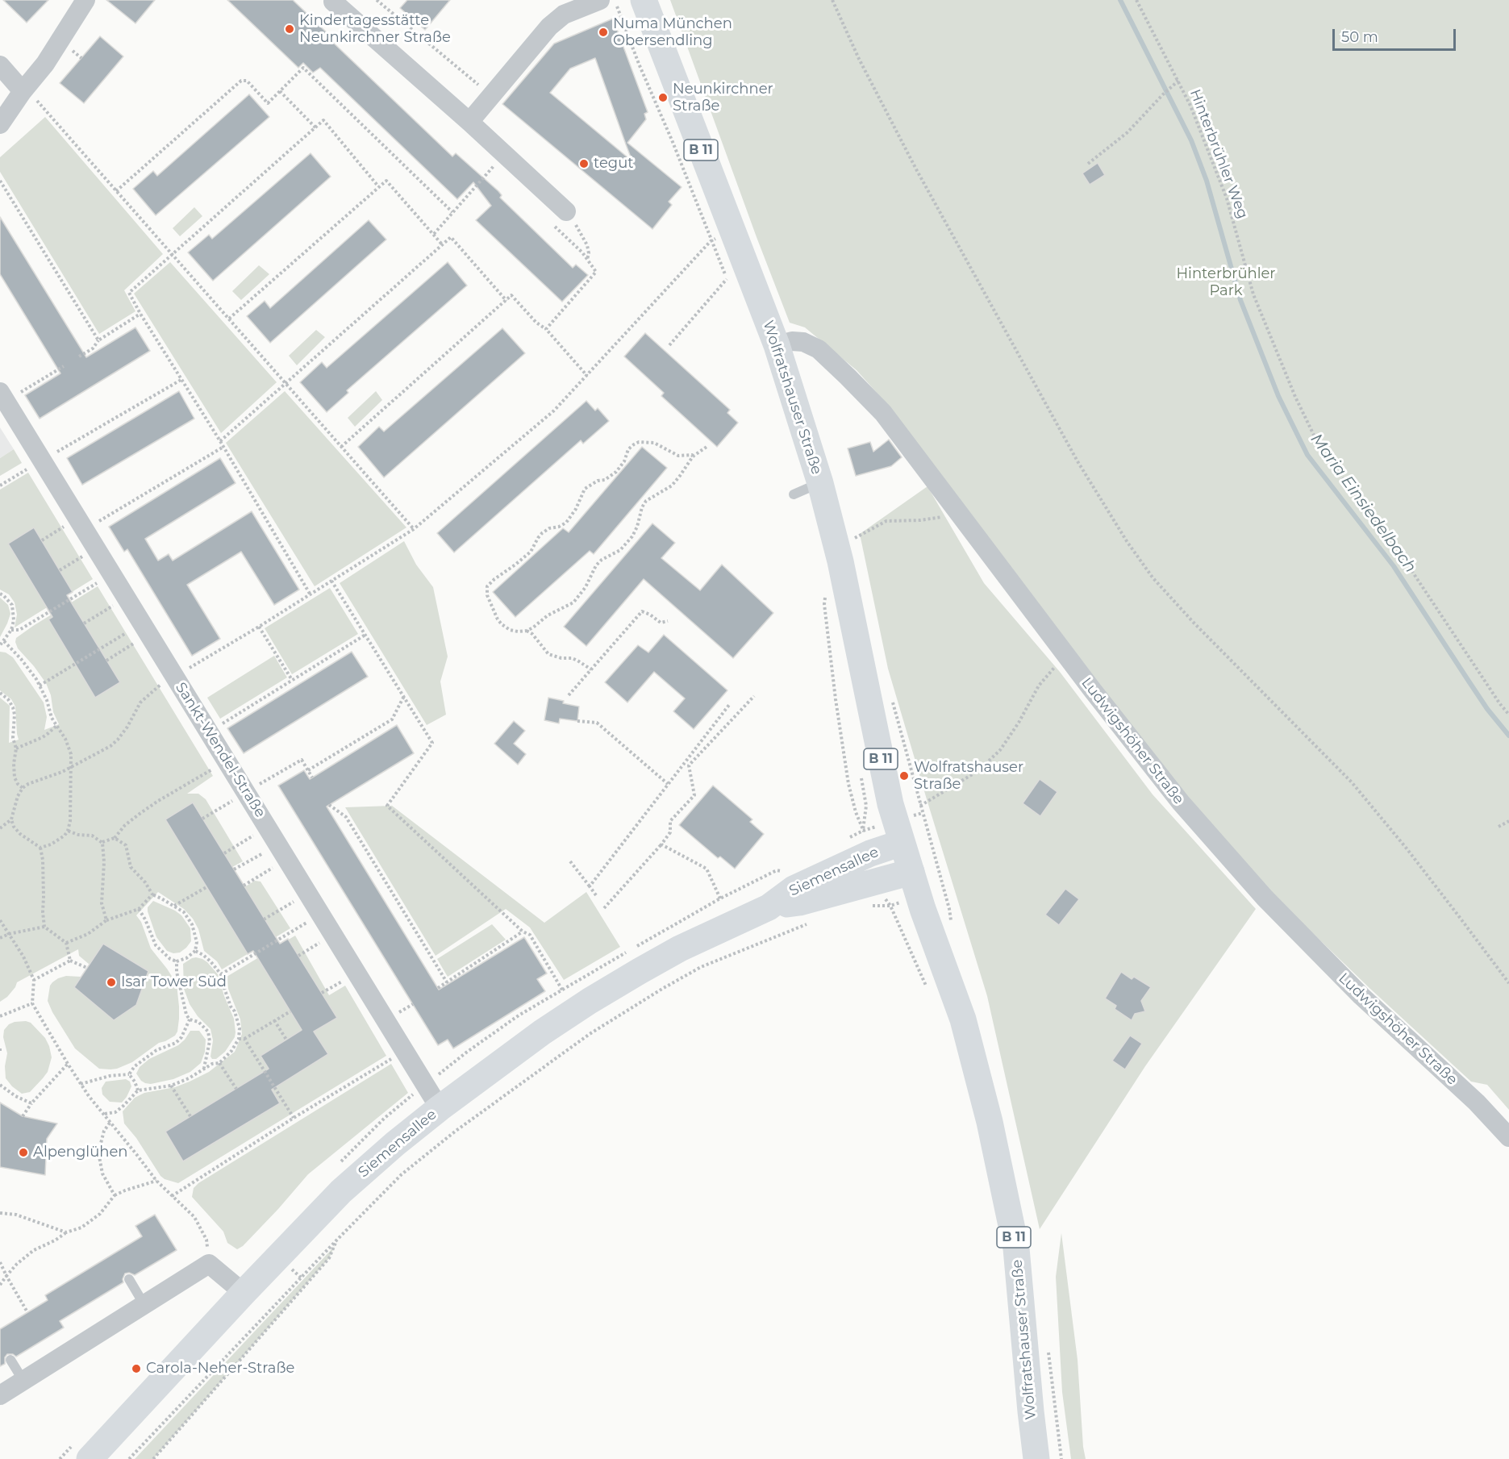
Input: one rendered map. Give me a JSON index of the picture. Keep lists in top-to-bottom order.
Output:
{
  "streets": {
    "main road": ["B 11", "Wolfratshauser Straße", "Siemensallee"],
    "street": ["Ludwigshöher Straße", "Sankt-Wendel-Straße"],
    "path": ["Hinterbrühler Weg"]
  },
  "crossings": [
    ["Wolfratshauser Straße", "Ludwigshöher Straße"],
    ["Wolfratshauser Straße", "Siemensallee"],
    ["Sankt-Wendel-Straße", "Siemensallee"]
  ],
  "water": ["Maria Einsiedelbach"],
  "parks": ["Hinterbrühler Park"],
  "places": [
    "Kindertagesstätte Neunkirchner Straße",
    "Numa München Obersendling",
    "Neunkirchner Straße",
    "tegut",
    "Wolfratshauser Straße",
    "Isar Tower Süd",
    "Alpenglühen",
    "Carola-Neher-Straße"
  ],
  "scale_bar": "50 m"
}
